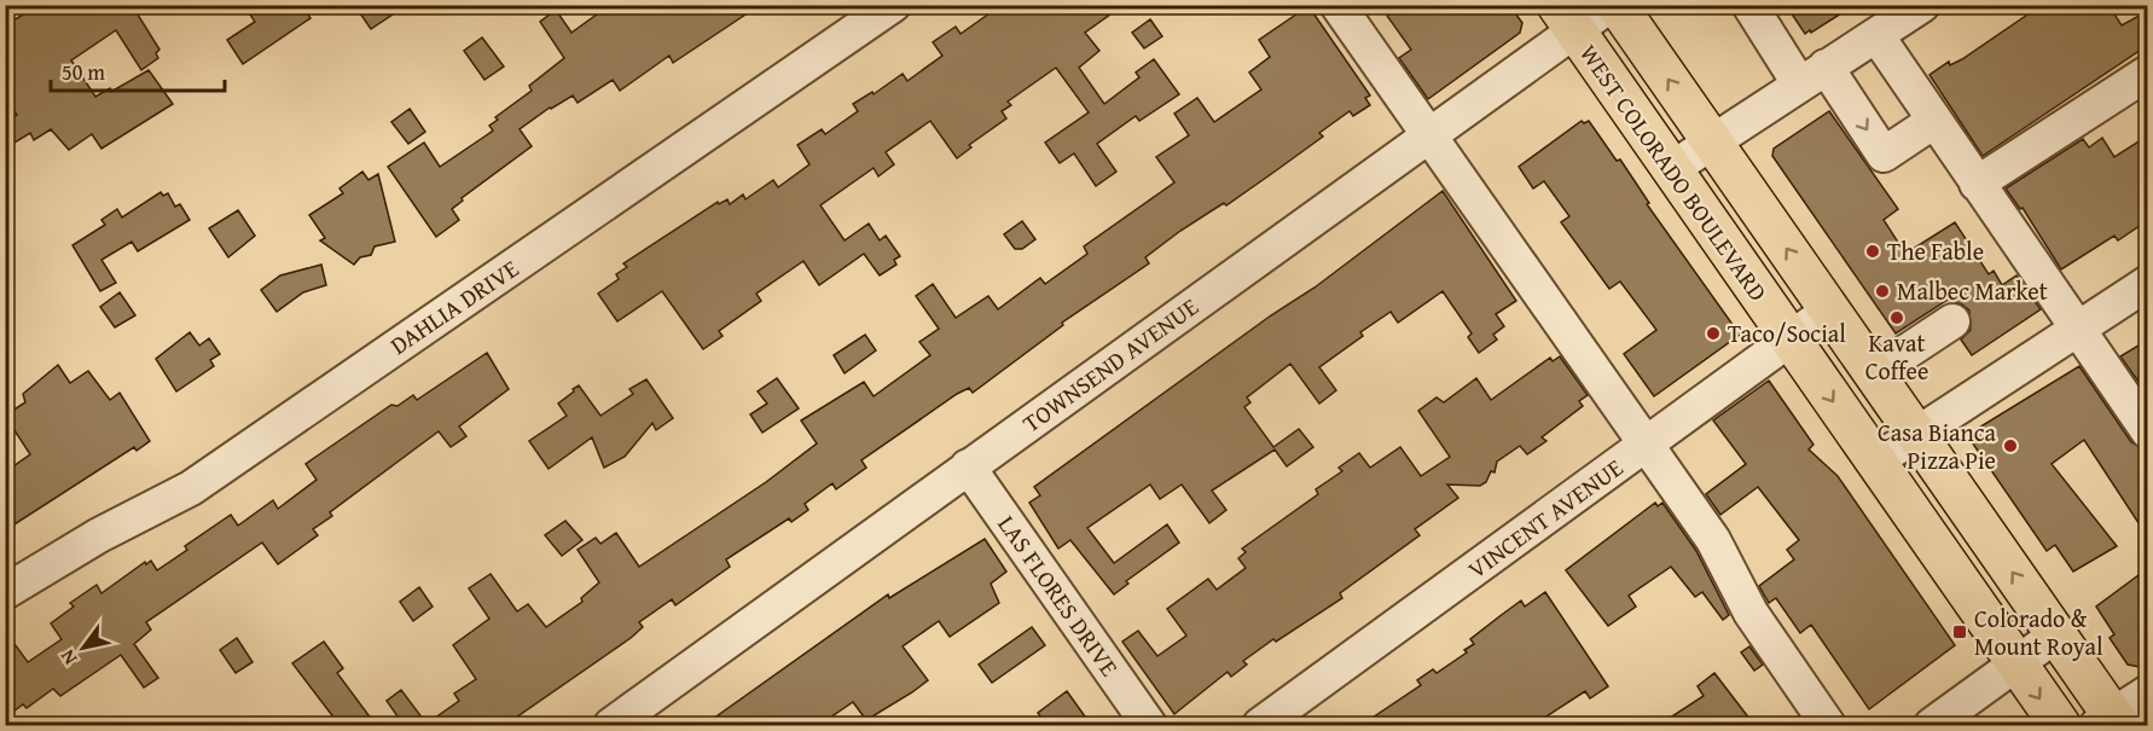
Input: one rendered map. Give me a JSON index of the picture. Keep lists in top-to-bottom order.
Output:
{
  "streets": {
    "main road": ["WEST COLORADO BOULEVARD"],
    "street": [
      "DAHLIA DRIVE",
      "TOWNSEND AVENUE",
      "VINCENT AVENUE",
      "LAS FLORES DRIVE"
    ]
  },
  "crossings": [
    ["WEST COLORADO BOULEVARD", "TOWNSEND AVENUE"],
    ["WEST COLORADO BOULEVARD", "VINCENT AVENUE"],
    ["TOWNSEND AVENUE", "LAS FLORES DRIVE"]
  ],
  "places": {
    "other": [
      "The Fable",
      "Malbec Market",
      "Kavat Coffee",
      "Taco/Social",
      "Casa Bianca Pizza Pie"
    ],
    "transit": ["Colorado & Mount Royal"]
  },
  "scale_bar": "50 m",
  "north": "bottom left"
}
